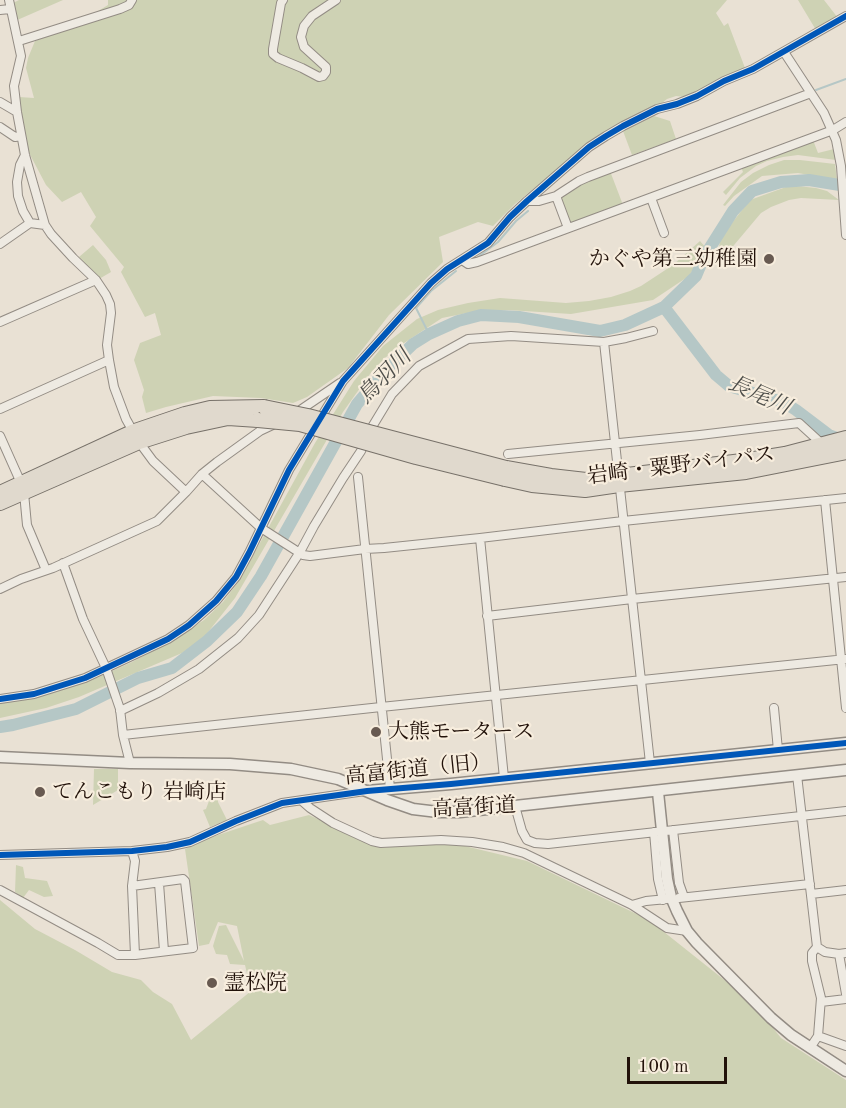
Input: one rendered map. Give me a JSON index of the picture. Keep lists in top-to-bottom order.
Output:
{
  "streets": {
    "highway": ["岩崎・粟野バイパス"],
    "street": ["高富街道（旧）", "高富街道"]
  },
  "crossings": [
    ["高富街道（旧）", "高富街道"]
  ],
  "water": ["鳥羽川", "長尾川"],
  "places": [
    "かぐや第三幼稚園",
    "大熊モータース",
    "てんこもり 岩崎店",
    "霊松院"
  ],
  "scale_bar": "100 m"
}
